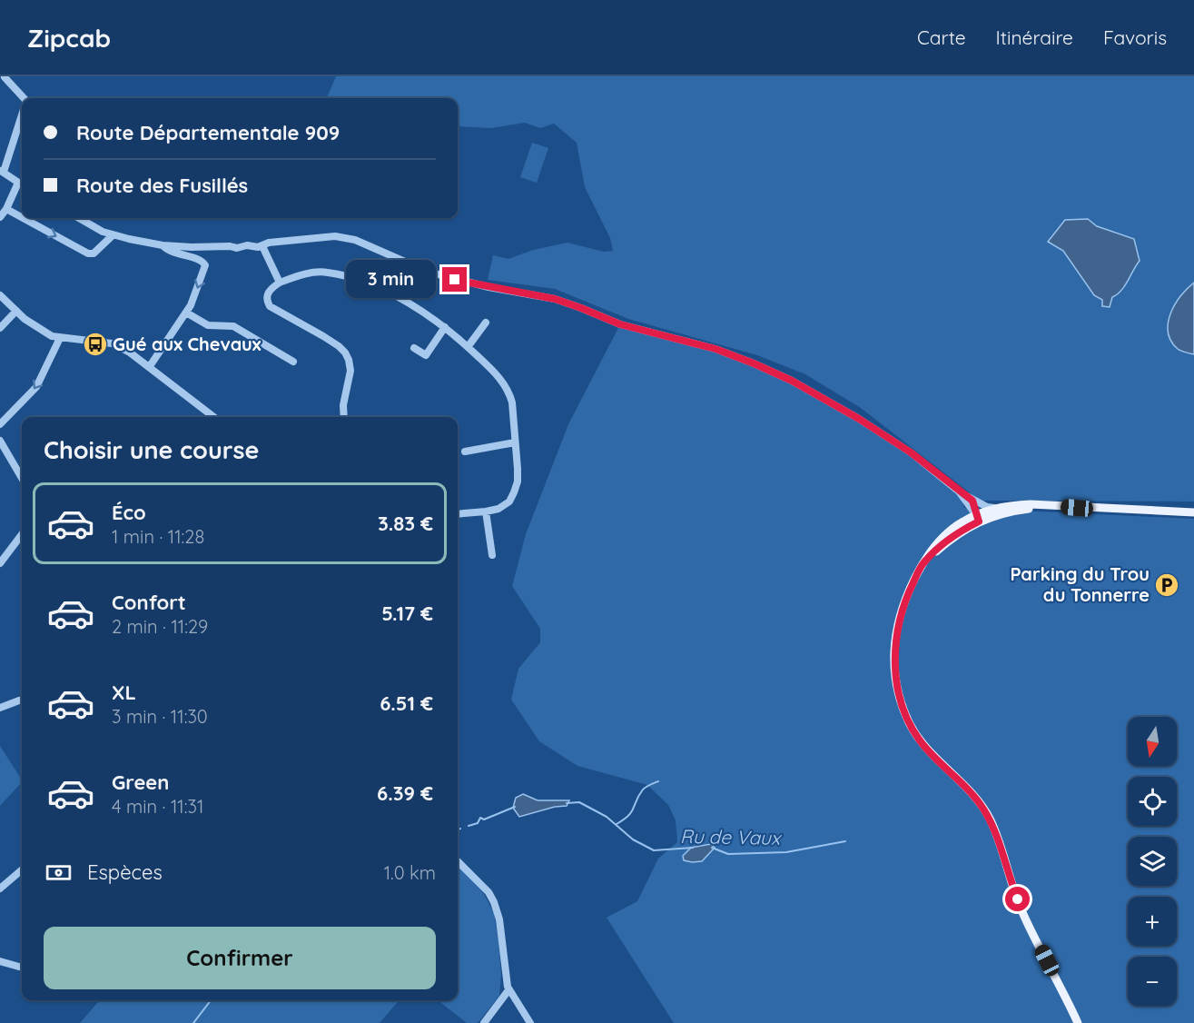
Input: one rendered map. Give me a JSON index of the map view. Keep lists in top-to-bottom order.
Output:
{
  "water": ["Ru de Vaux"],
  "places": {
    "bus stop": ["Gué aux Chevaux"],
    "parking": ["Parking du Trou du Tonnerre"]
  },
  "north": "bottom",
  "page": {
    "header": "Zipcab",
    "nav": ["Carte", "Itinéraire", "Favoris"],
    "banner": ["Route Départementale 909", "Route des Fusillés"],
    "bubble": "3 min",
    "heading": "Choisir une course",
    "list": [
      {
        "name": "Éco",
        "note": "1 min · 11:28",
        "value": "3.83 €"
      },
      {
        "name": "Confort",
        "note": "2 min · 11:29",
        "value": "5.17 €"
      },
      {
        "name": "XL",
        "note": "3 min · 11:30",
        "value": "6.51 €"
      },
      {
        "name": "Green",
        "note": "4 min · 11:31",
        "value": "6.39 €"
      }
    ],
    "map_buttons": ["+", "−"],
    "pay": ["Espèces", "1.0 km"],
    "buttons": "Confirmer"
  }
}
